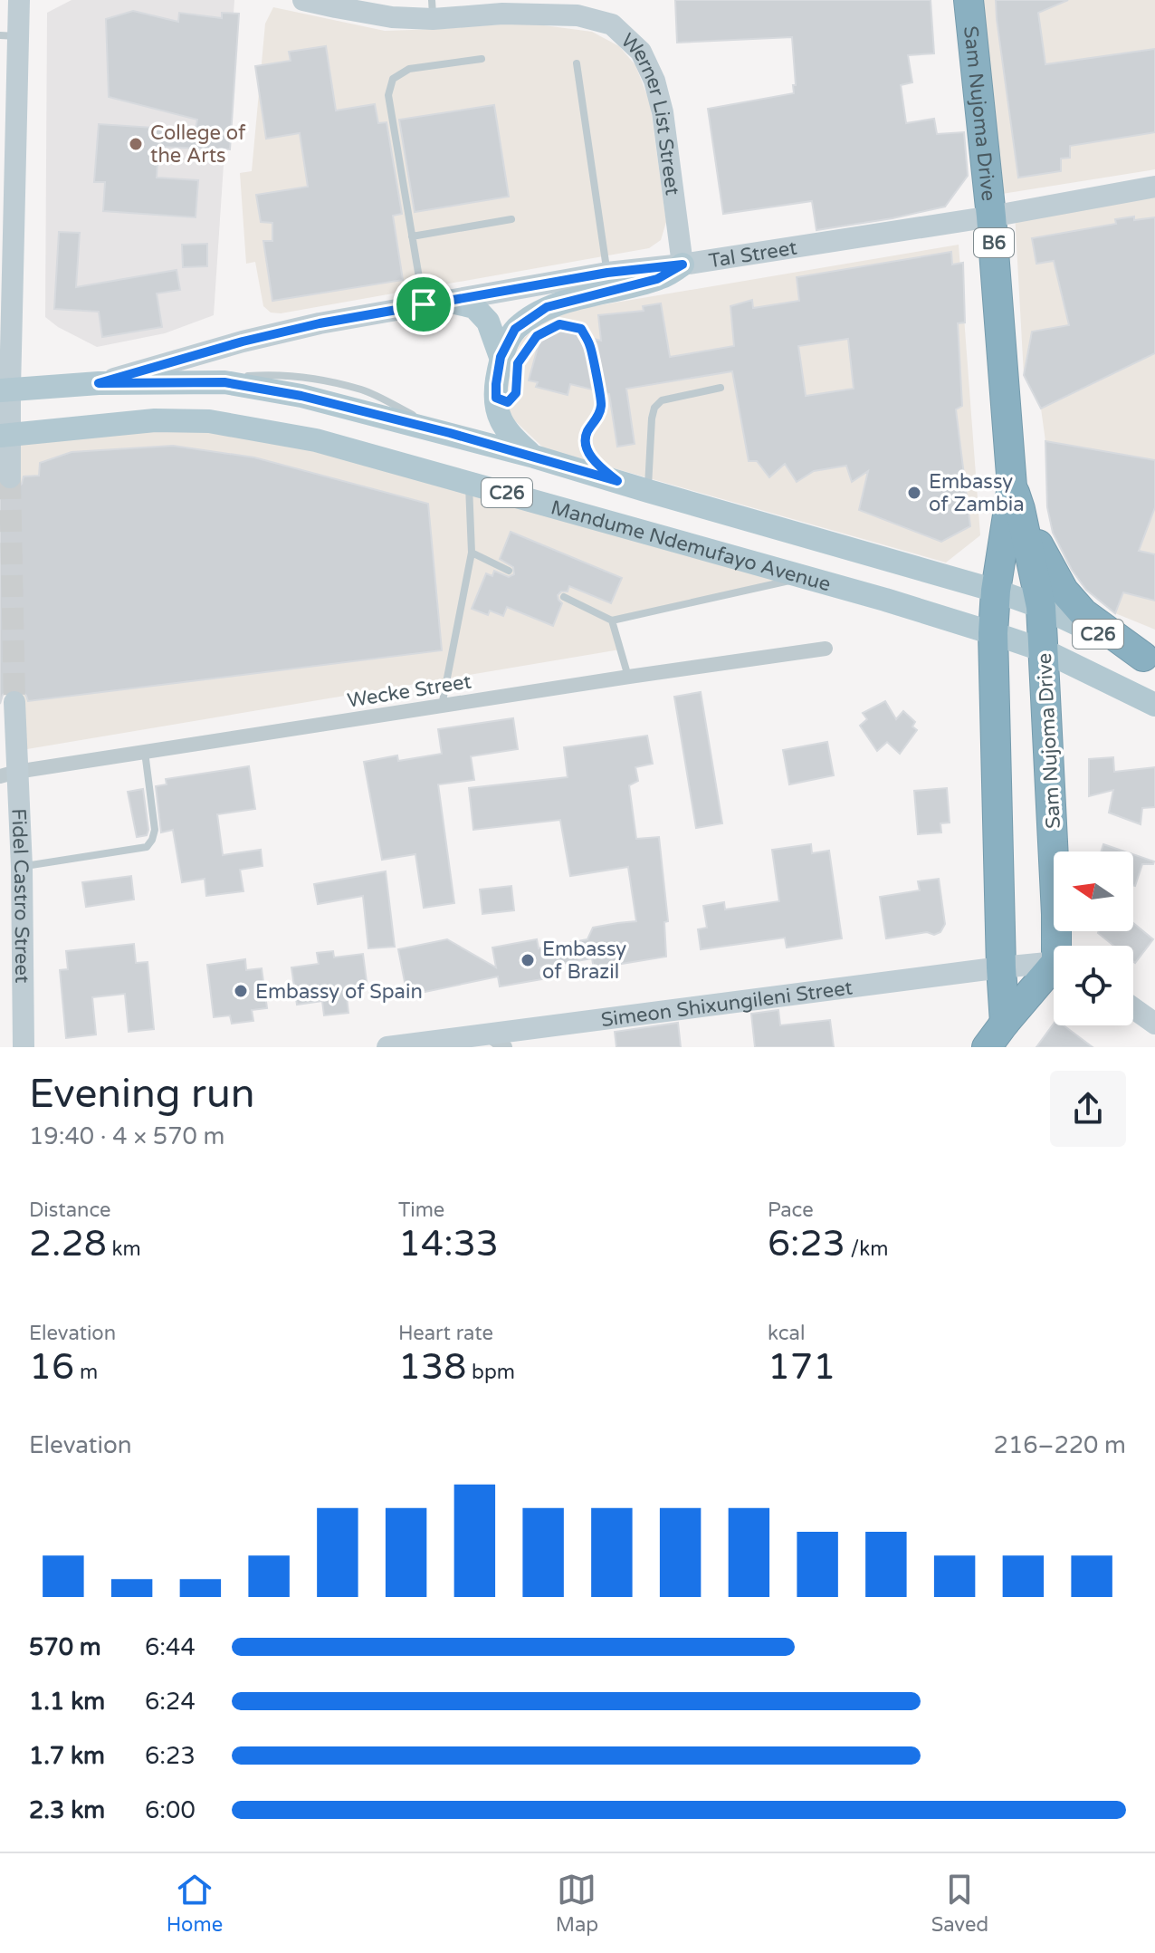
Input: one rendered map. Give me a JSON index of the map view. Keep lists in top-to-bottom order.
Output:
{
  "streets": {
    "highway": ["Sam Nujoma Drive", "B6"],
    "main road": ["C26", "Mandume Ndemufayo Avenue"],
    "street": [
      "Werner List Street",
      "Tal Street",
      "Wecke Street",
      "Fidel Castro Street",
      "Simeon Shixungileni Street"
    ]
  },
  "crossings": [
    ["Sam Nujoma Drive", "Tal Street"],
    ["Sam Nujoma Drive", "Mandume Ndemufayo Avenue"],
    ["Sam Nujoma Drive", "Simeon Shixungileni Street"],
    ["Werner List Street", "Tal Street"],
    ["Tal Street", "Mandume Ndemufayo Avenue"],
    ["Wecke Street", "Fidel Castro Street"]
  ],
  "places": [
    "College of the Arts",
    "Embassy of Zambia",
    "Embassy of Brazil",
    "Embassy of Spain"
  ],
  "north": "left",
  "page": {
    "heading": ["Evening run", "19:40 · 4 × 570 m"],
    "stats": [
      ["Distance", "2.28 km"],
      ["Time", "14:33"],
      ["Pace", "6:23 /km"],
      ["Elevation", "16 m"],
      ["Heart rate", "138 bpm"],
      ["kcal", "171"]
    ],
    "chart": ["Elevation", "216–220 m"],
    "list": [
      {
        "name": "570 m",
        "note": "6:44"
      },
      {
        "name": "1.1 km",
        "note": "6:24"
      },
      {
        "name": "1.7 km",
        "note": "6:23"
      },
      {
        "name": "2.3 km",
        "note": "6:00"
      }
    ],
    "tabs": ["Home", "Map", "Saved"]
  }
}
